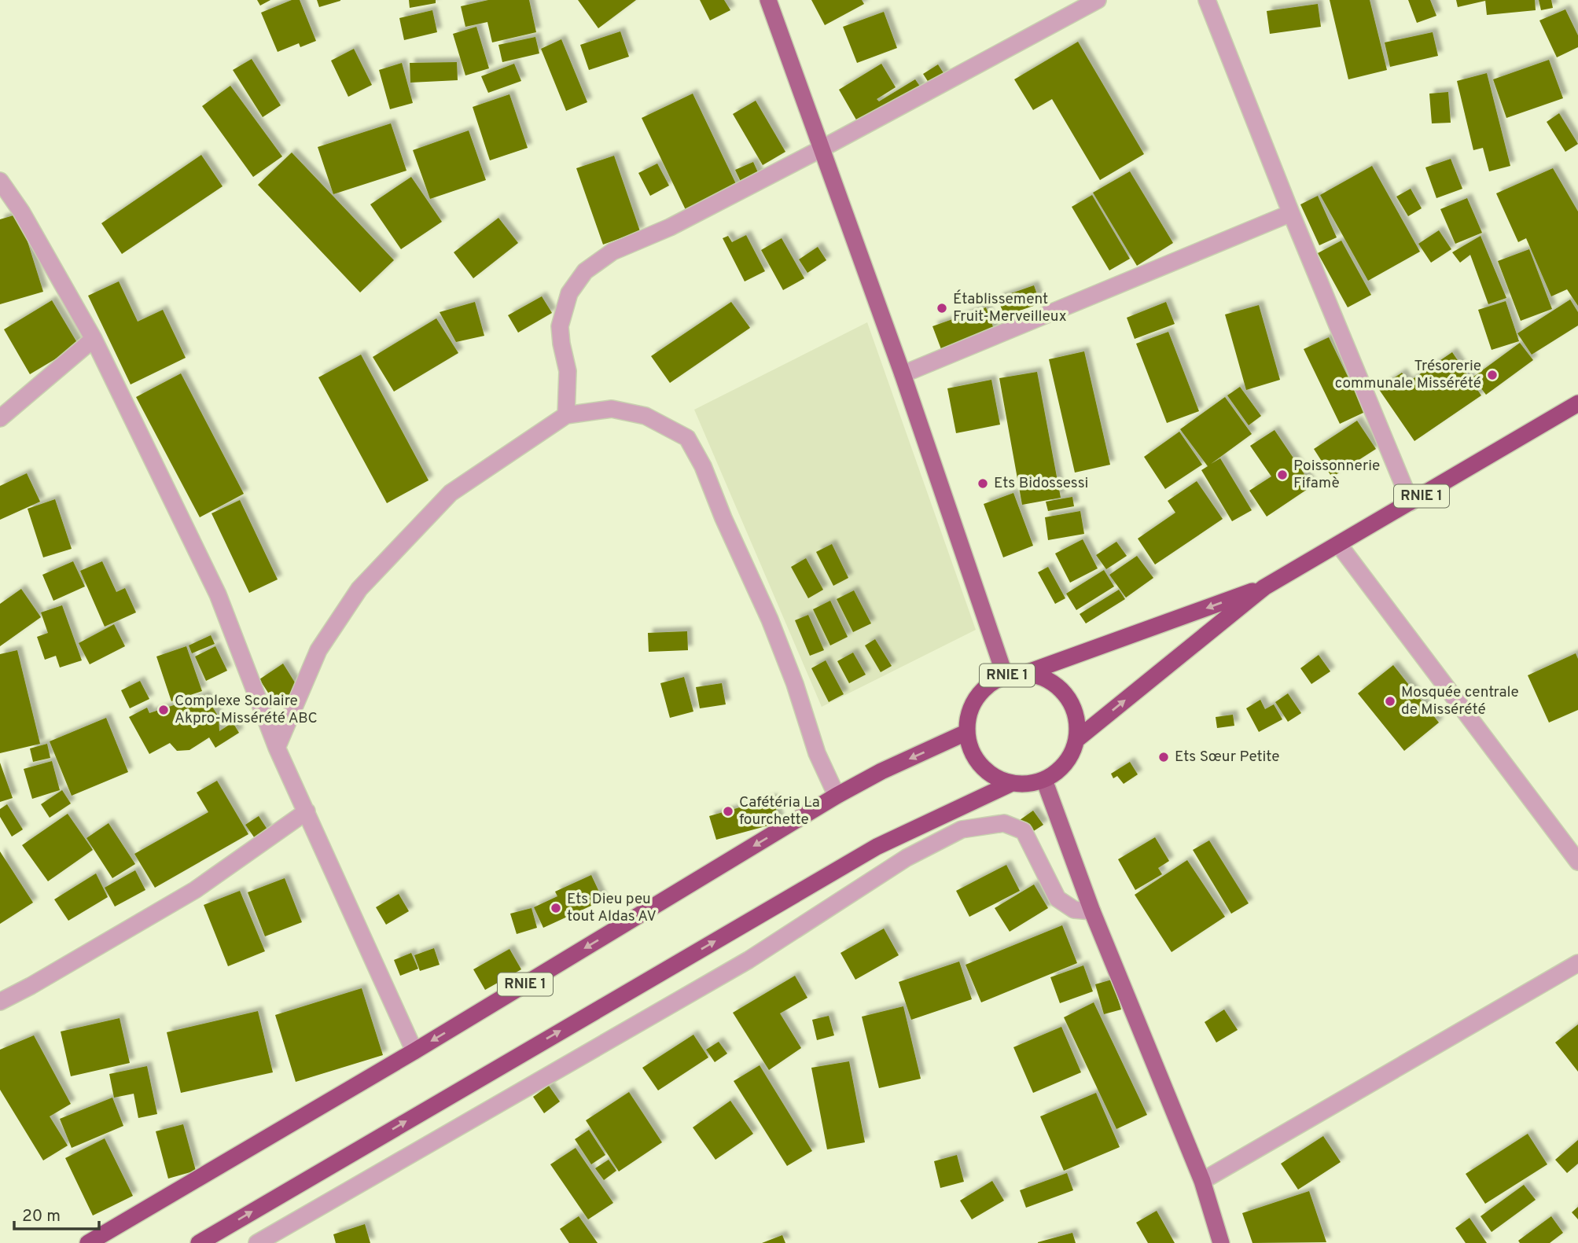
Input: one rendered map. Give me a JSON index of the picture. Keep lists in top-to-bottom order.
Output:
{
  "streets": {
    "highway": ["RNIE 1"]
  },
  "places": [
    "Établissement Fruit-Merveilleux",
    "Trésorerie communale Missérété",
    "Poissonnerie Fifamè",
    "Ets Bidossessi",
    "Mosquée centrale de Missérété",
    "Complexe Scolaire Akpro-Missérété ABC",
    "Ets Sœur Petite",
    "Cafétéria La fourchette",
    "Ets Dieu peu tout Aldas AV"
  ],
  "scale_bar": "20 m"
}
